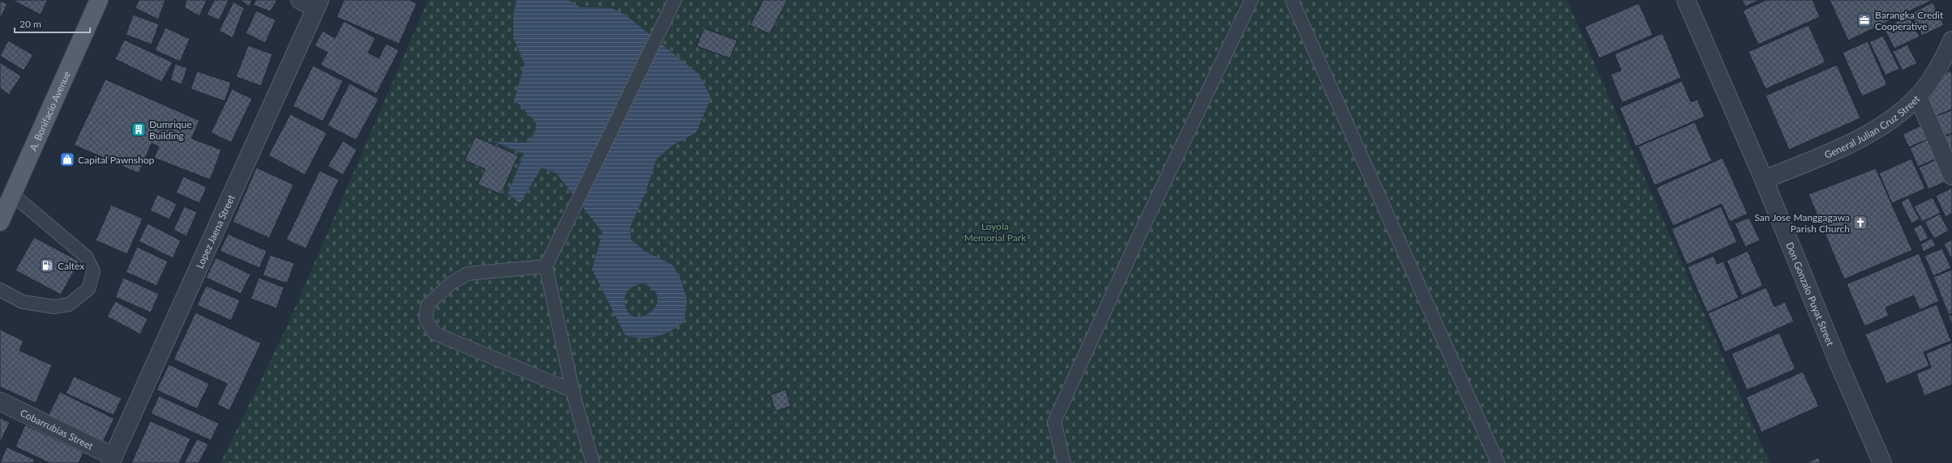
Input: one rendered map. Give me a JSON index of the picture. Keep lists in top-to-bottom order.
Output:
{
  "streets": {
    "main road": ["A. Bonifacio Avenue"],
    "street": [
      "General Julian Cruz Street",
      "Lopez Jaena Street",
      "Don Gonzalo Puyat Street",
      "Cobarrubias Street"
    ]
  },
  "crossings": [
    ["General Julian Cruz Street", "Don Gonzalo Puyat Street"],
    ["Lopez Jaena Street", "Cobarrubias Street"]
  ],
  "parks": ["Loyola Memorial Park"],
  "places": {
    "office": ["Barangka Credit Cooperative"],
    "building": ["Dumrique Building"],
    "shop": ["Capital Pawnshop"],
    "church": ["San Jose Manggagawa Parish Church"],
    "fuel station": ["Caltex"]
  },
  "scale_bar": "20 m"
}
